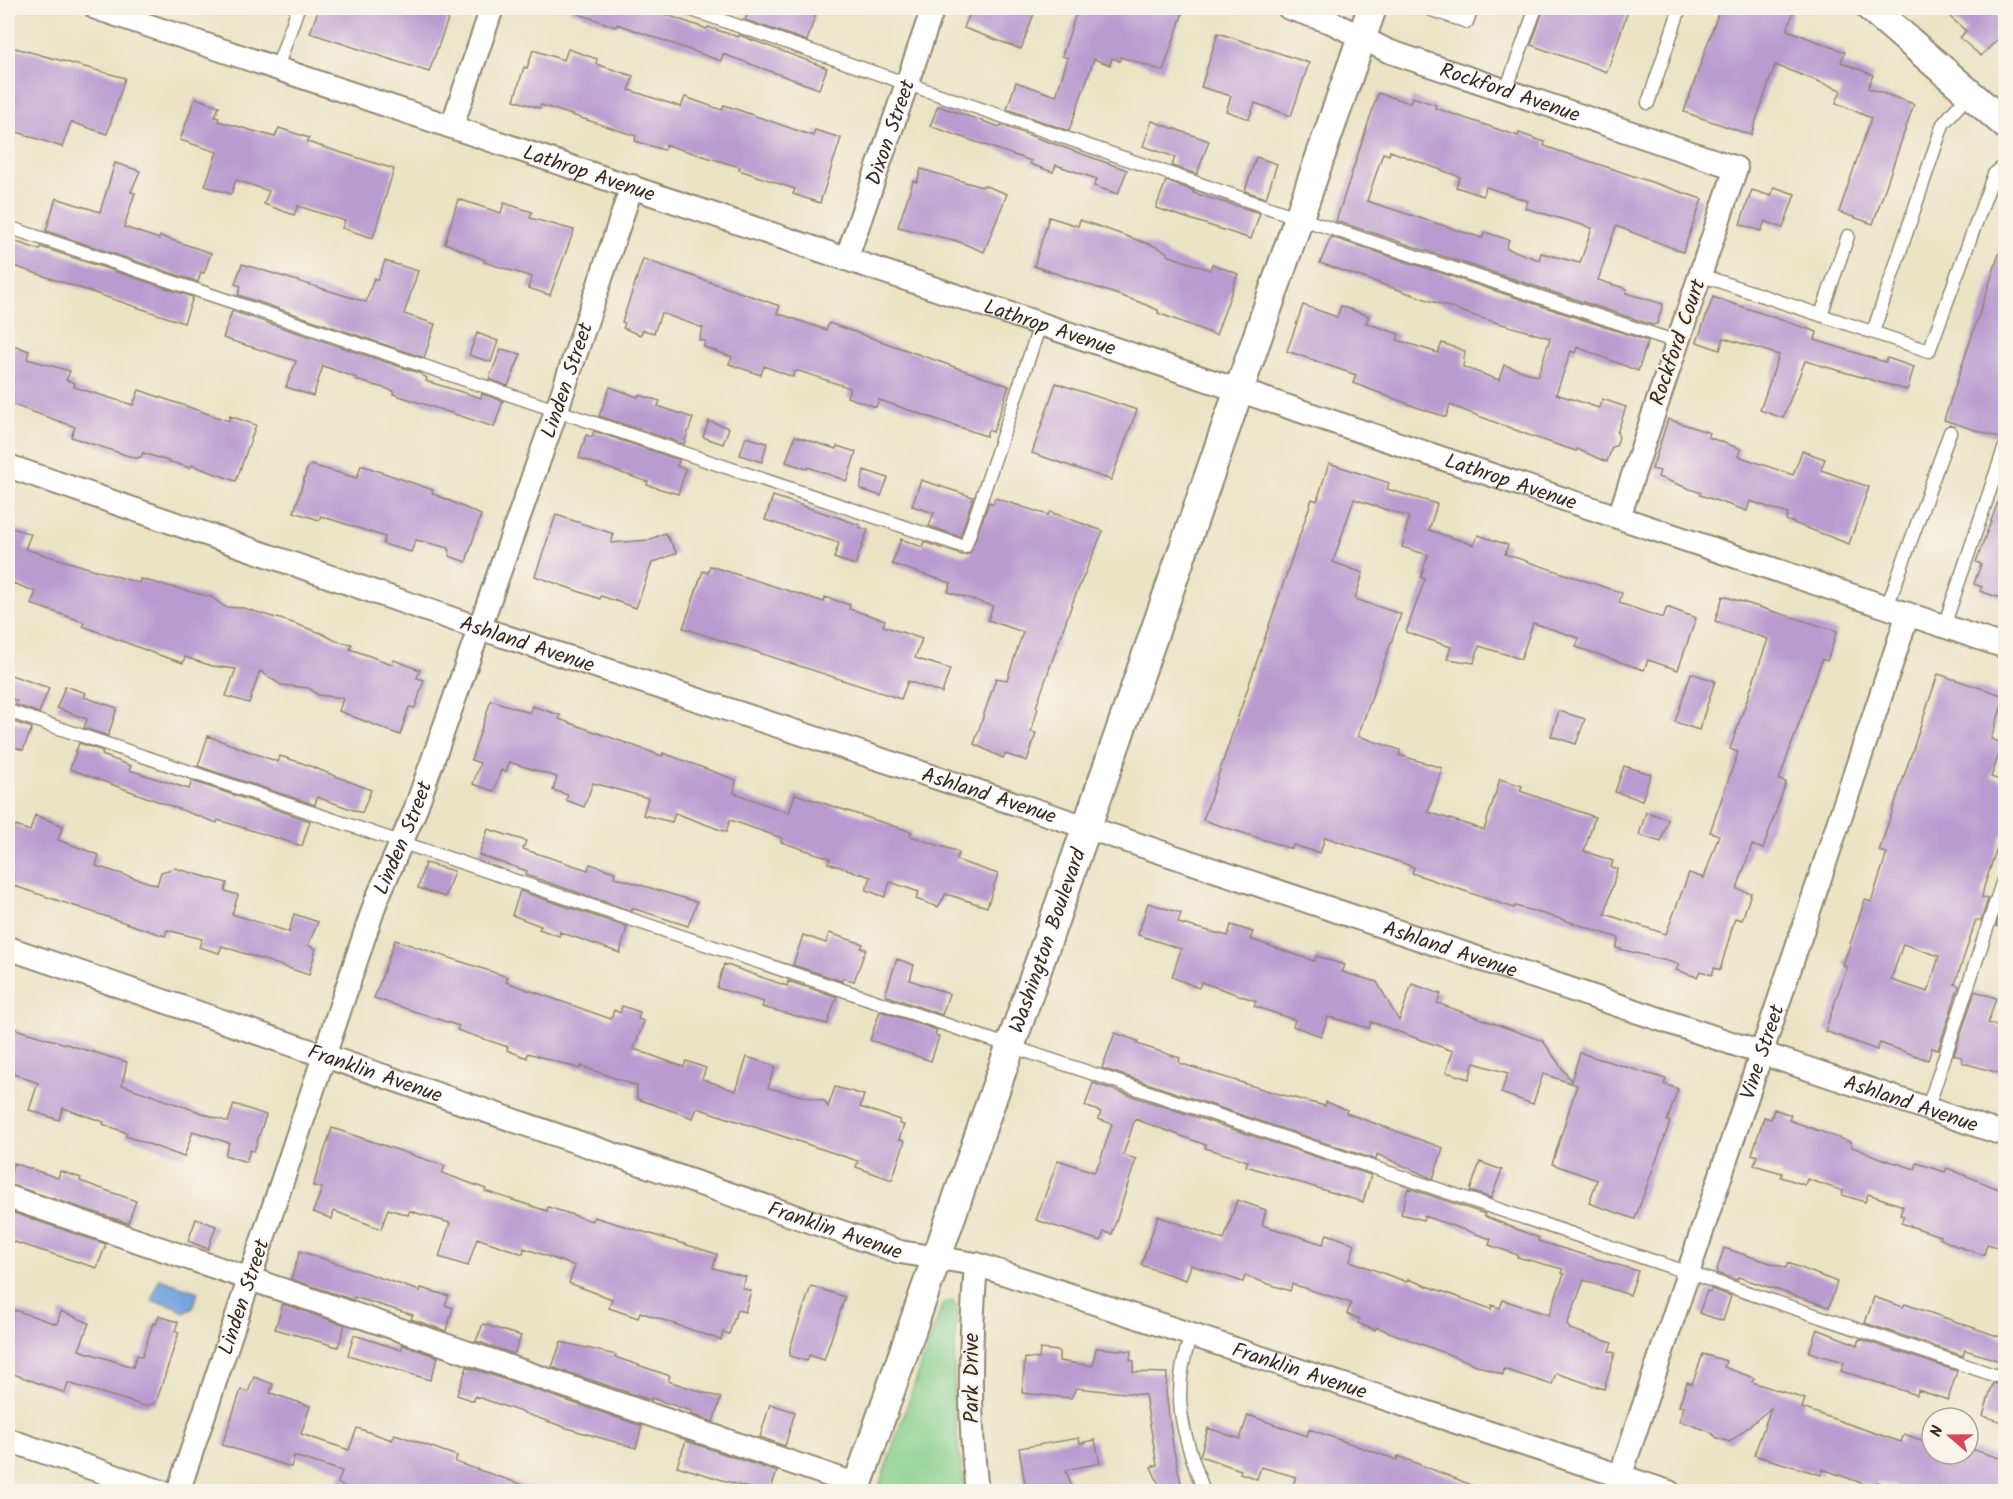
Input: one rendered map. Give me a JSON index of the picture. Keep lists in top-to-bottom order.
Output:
{
  "streets": {
    "street": [
      "Rockford Avenue",
      "Dixon Street",
      "Lathrop Avenue",
      "Rockford Court",
      "Linden Street",
      "Ashland Avenue",
      "Washington Boulevard",
      "Vine Street",
      "Franklin Avenue",
      "Park Drive"
    ]
  },
  "crossings": [
    ["Rockford Avenue", "Rockford Court"],
    ["Rockford Avenue", "Washington Boulevard"],
    ["Dixon Street", "Lathrop Avenue"],
    ["Lathrop Avenue", "Rockford Court"],
    ["Lathrop Avenue", "Linden Street"],
    ["Lathrop Avenue", "Washington Boulevard"],
    ["Lathrop Avenue", "Vine Street"],
    ["Linden Street", "Ashland Avenue"],
    ["Linden Street", "Franklin Avenue"],
    ["Ashland Avenue", "Washington Boulevard"],
    ["Ashland Avenue", "Vine Street"],
    ["Washington Boulevard", "Franklin Avenue"],
    ["Vine Street", "Franklin Avenue"],
    ["Franklin Avenue", "Park Drive"]
  ],
  "north": "left"
}
